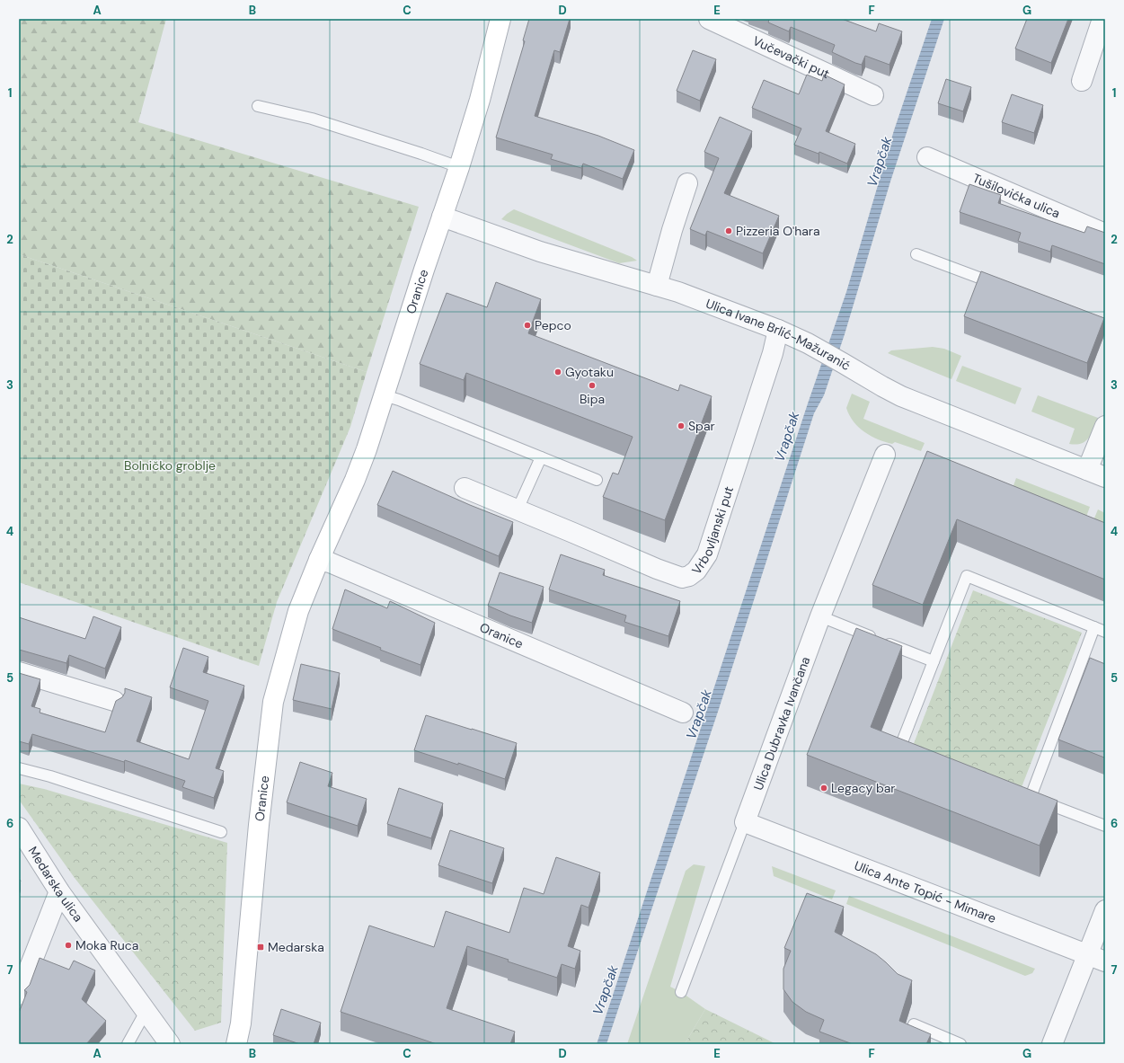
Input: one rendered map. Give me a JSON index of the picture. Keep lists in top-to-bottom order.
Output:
{
  "streets": {
    "main road": ["Oranice"],
    "street": [
      "Vučevački put",
      "Tušilovićka ulica",
      "Ulica Ivane Brlić-Mažuranić",
      "Vrbovljanski put",
      "Ulica Dubravka Ivančana",
      "Medarska ulica",
      "Ulica Ante Topić - Mimare"
    ]
  },
  "crossings": [
    ["Oranice", "Ulica Ivane Brlić-Mažuranić"],
    ["Ulica Ivane Brlić-Mažuranić", "Vrbovljanski put"],
    ["Ulica Dubravka Ivančana", "Ulica Ante Topić - Mimare"]
  ],
  "water": ["Vrapčak"],
  "parks": ["Bolničko groblje"],
  "places": {
    "other": [
      "Pizzeria O'hara",
      "Pepco",
      "Gyotaku",
      "Bipa",
      "Spar",
      "Legacy bar",
      "Moka Ruca"
    ],
    "transit": ["Medarska"]
  },
  "grid": {
    "columns": [
      "A",
      "B",
      "C",
      "D",
      "E",
      "F",
      "G"
    ],
    "rows": [
      "1",
      "2",
      "3",
      "4",
      "5",
      "6",
      "7"
    ]
  }
}
